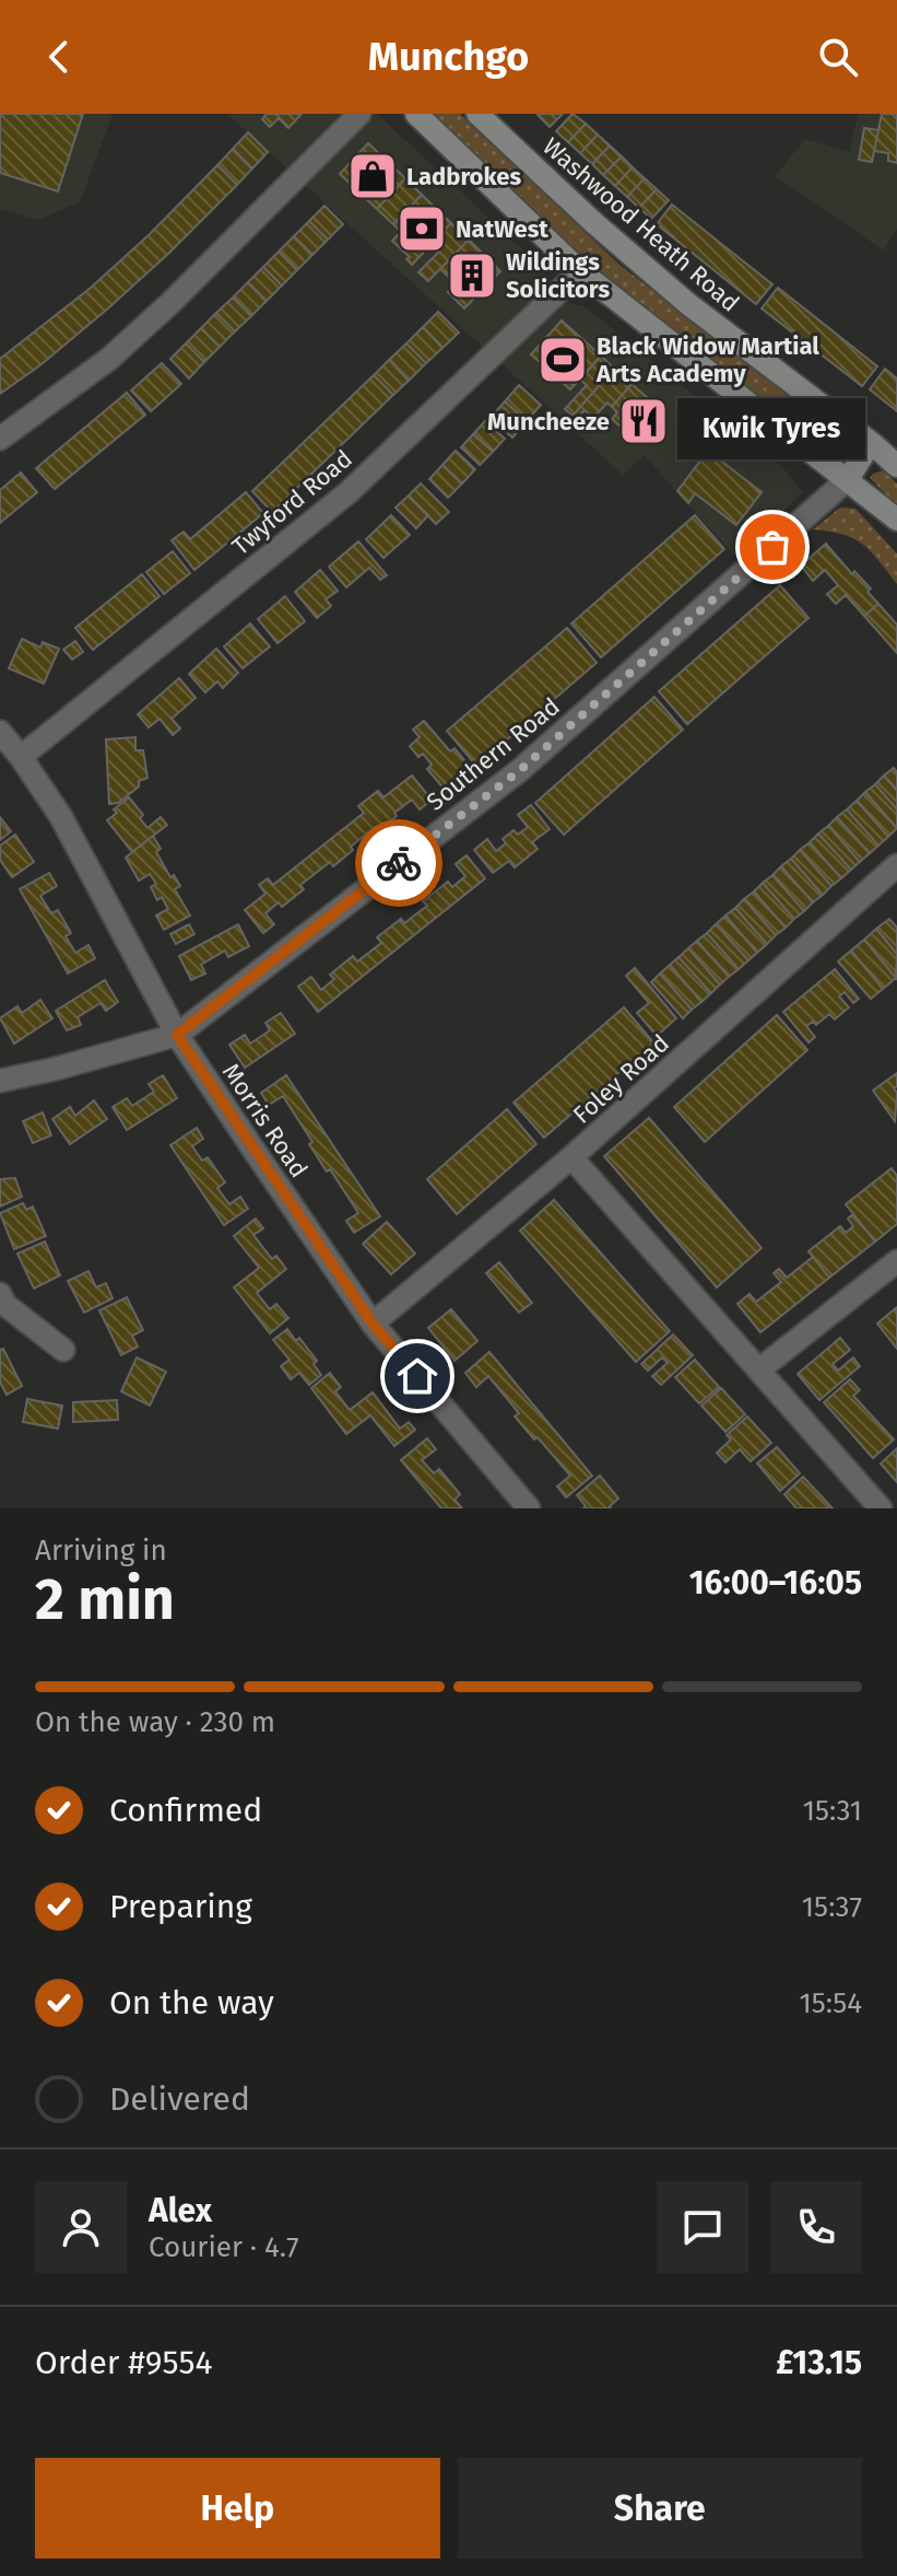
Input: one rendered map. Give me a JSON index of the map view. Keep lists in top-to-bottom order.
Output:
{
  "streets": {
    "main road": ["Washwood Heath Road"],
    "street": [
      "Twyford Road",
      "Southern Road",
      "Foley Road",
      "Morris Road"
    ]
  },
  "crossings": [
    ["Twyford Road", "Morris Road"],
    ["Southern Road", "Morris Road"],
    ["Foley Road", "Morris Road"]
  ],
  "places": {
    "shop": ["Ladbrokes"],
    "bank": ["NatWest"],
    "building": ["Wildings Solicitors"],
    "sports": ["Black Widow Martial Arts Academy"],
    "restaurant": ["Muncheeze"],
    "other": ["Kwik Tyres"]
  },
  "page": {
    "header": "Munchgo",
    "bubble": "Kwik Tyres",
    "heading": ["2 min", "Arriving in", "16:00–16:05"],
    "panel": [
      "Alex",
      "Courier · 4.7",
      "Order #9554",
      "£13.15"
    ],
    "bar": "On the way · 230 m",
    "list": [
      ["Confirmed", "15:31"],
      ["Preparing", "15:37"],
      ["On the way", "15:54"],
      "Delivered"
    ],
    "buttons": ["Help", "Share"]
  }
}
